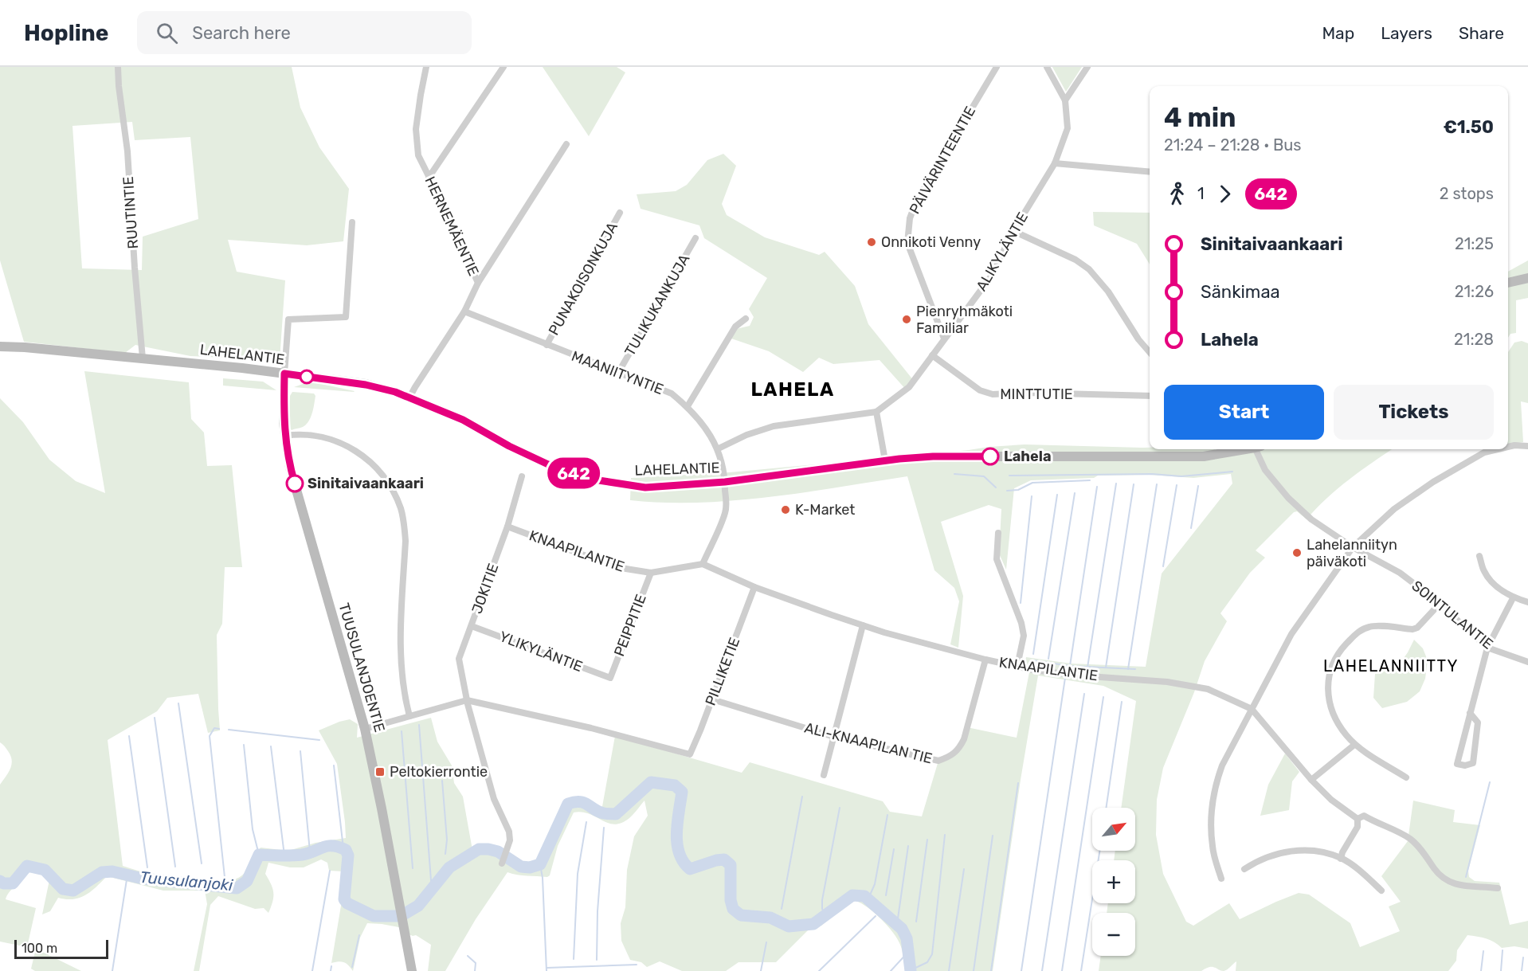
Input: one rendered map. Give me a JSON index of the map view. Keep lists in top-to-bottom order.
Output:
{
  "streets": {
    "main road": ["LAHELANTIE", "TUUSULANJOENTIE"],
    "street": [
      "PÄIVÄRINTEENTIE",
      "RUUTINTIE",
      "HERNEMÄENTIE",
      "ALIKYLÄNTIE",
      "PUNAKOISONKUJA",
      "TULIKUKANKUJA",
      "MAANIITYNTIE",
      "MINTTUTIE",
      "KNAAPILANTIE",
      "JOKITIE",
      "SOINTULANTIE",
      "PEIPPITIE",
      "YLIKYLÄNTIE",
      "PILLIKETIE",
      "ALI-KNAAPILAN TIE"
    ]
  },
  "crossings": [
    ["PÄIVÄRINTEENTIE", "ALIKYLÄNTIE"],
    ["RUUTINTIE", "LAHELANTIE"],
    ["HERNEMÄENTIE", "LAHELANTIE"],
    ["HERNEMÄENTIE", "MAANIITYNTIE"],
    ["ALIKYLÄNTIE", "MAANIITYNTIE"],
    ["ALIKYLÄNTIE", "MINTTUTIE"],
    ["PUNAKOISONKUJA", "MAANIITYNTIE"],
    ["TULIKUKANKUJA", "MAANIITYNTIE"],
    ["LAHELANTIE", "MAANIITYNTIE"],
    ["LAHELANTIE", "TUUSULANJOENTIE"],
    ["KNAAPILANTIE", "JOKITIE"],
    ["KNAAPILANTIE", "PEIPPITIE"],
    ["KNAAPILANTIE", "PILLIKETIE"],
    ["KNAAPILANTIE", "ALI-KNAAPILAN TIE"],
    ["JOKITIE", "YLIKYLÄNTIE"],
    ["JOKITIE", "PILLIKETIE"],
    ["PEIPPITIE", "YLIKYLÄNTIE"],
    ["PILLIKETIE", "ALI-KNAAPILAN TIE"]
  ],
  "districts": ["LAHELA", "LAHELANNIITTY"],
  "water": ["Tuusulanjoki"],
  "places": {
    "other": [
      "Onnikoti Venny",
      "Pienryhmäkoti Familiar",
      "Lahela",
      "Sinitaivaankaari",
      "K-Market",
      "Lahelanniityn päiväkoti"
    ],
    "transit": ["Peltokierrontie"]
  },
  "lines": ["bus line 642"],
  "scale_bar": "100 m",
  "north": "top right",
  "page": {
    "header": "Hopline",
    "search": "Search here",
    "nav": ["Map", "Layers", "Share"],
    "on_map": "642",
    "heading": ["4 min", "21:24 – 21:28 · Bus", "€1.50"],
    "legs": ["1", "642", "2 stops"],
    "list": [
      {
        "name": "Sinitaivaankaari",
        "value": "21:25"
      },
      {
        "name": "Sänkimaa",
        "value": "21:26"
      },
      {
        "name": "Lahela",
        "value": "21:28"
      }
    ],
    "buttons": ["Start", "Tickets"],
    "map_buttons": ["+", "−"],
    "scale": "100 m"
  }
}
